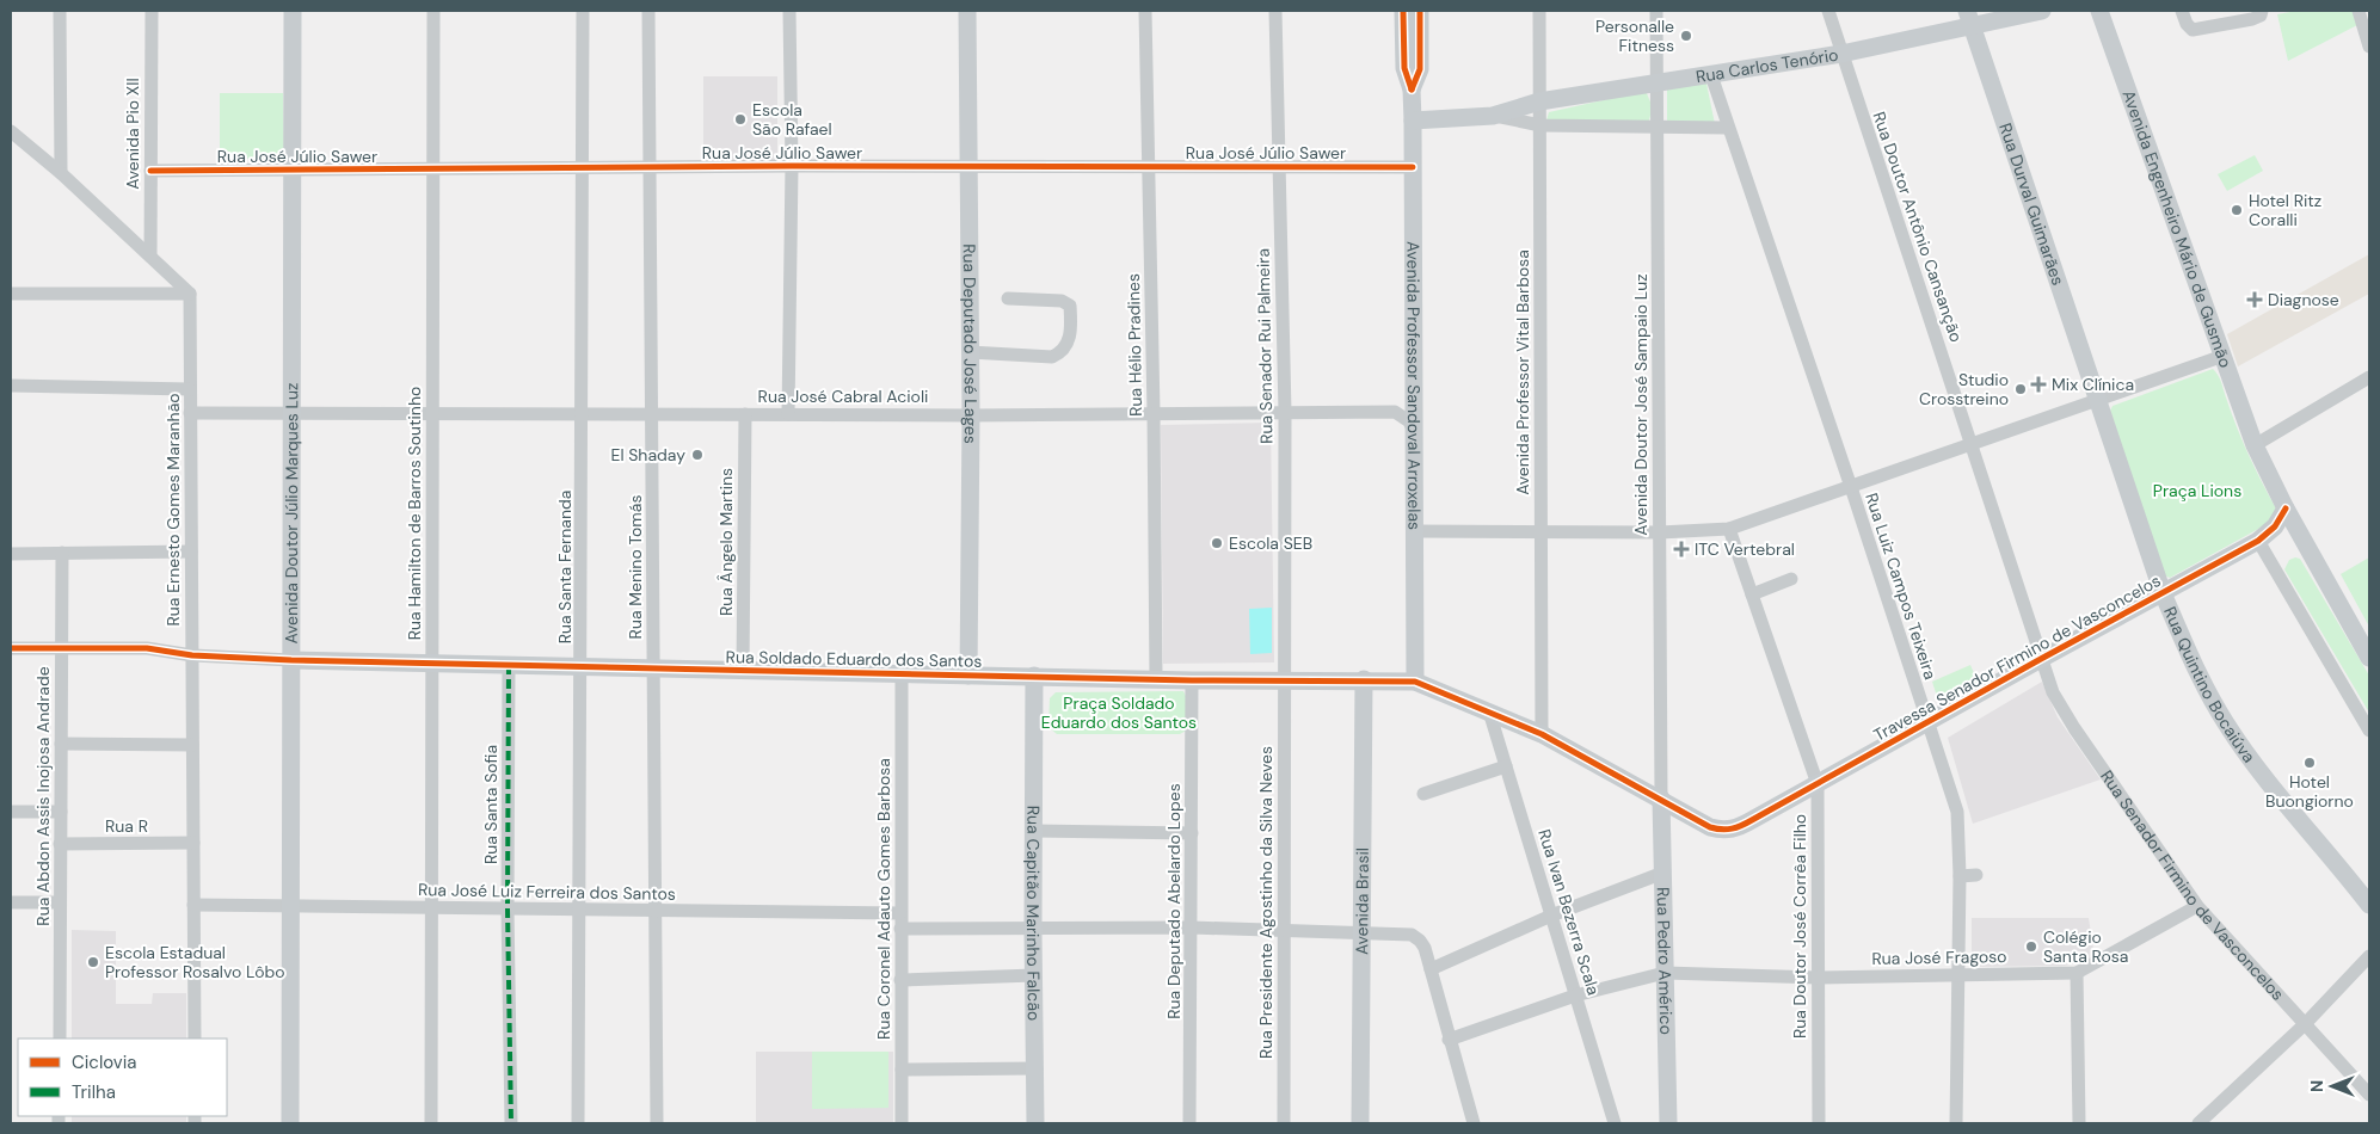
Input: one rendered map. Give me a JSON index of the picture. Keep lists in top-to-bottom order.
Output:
{
  "streets": {
    "street": [
      "Rua Carlos Tenório",
      "Avenida Pio XII",
      "Rua José Júlio Sawer",
      "Rua Durval Guimarães",
      "Rua Doutor Antônio Cansanção",
      "Avenida Engenheiro Mário de Gusmão",
      "Rua Deputado José Lages",
      "Rua Hélio Pradines",
      "Rua Senador Rui Palmeira",
      "Avenida Professor Vital Barbosa",
      "Avenida Professor Sandoval Arroxelas",
      "Rua José Cabral Acioli",
      "Avenida Doutor José Sampaio Luz",
      "Rua Ernesto Gomes Maranhão",
      "Avenida Doutor Júlio Marques Luz",
      "Rua Hamilton de Barros Soutinho",
      "Rua Ângelo Martins",
      "Rua Santa Fernanda",
      "Rua Menino Tomás",
      "Rua Luiz Campos Teixeira",
      "Travessa Senador Firmino de Vasconcelos",
      "Rua Soldado Eduardo dos Santos",
      "Rua Quintino Bocaiúva",
      "Rua Abdon Assis Inojosa Andrade",
      "Rua Santa Sofia",
      "Rua R",
      "Rua Senador Firmino de Vasconcelos",
      "Rua José Luiz Ferreira dos Santos",
      "Rua Coronel Adauto Gomes Barbosa",
      "Rua Deputado Abelardo Lopes",
      "Avenida Brasil",
      "Rua Presidente Agostinho da Silva Neves",
      "Rua Capitão Marinho Falcão",
      "Rua Ivan Bezerra Scala",
      "Rua Doutor José Corrêa Filho",
      "Rua José Fragoso",
      "Rua Pedro Américo"
    ]
  },
  "crossings": [
    ["Rua Carlos Tenório", "Rua Durval Guimarães"],
    ["Rua Carlos Tenório", "Rua Doutor Antônio Cansanção"],
    ["Rua Carlos Tenório", "Avenida Professor Vital Barbosa"],
    ["Rua Carlos Tenório", "Avenida Professor Sandoval Arroxelas"],
    ["Rua Carlos Tenório", "Avenida Doutor José Sampaio Luz"],
    ["Rua Carlos Tenório", "Rua Luiz Campos Teixeira"],
    ["Avenida Pio XII", "Rua José Júlio Sawer"],
    ["Rua José Júlio Sawer", "Rua Deputado José Lages"],
    ["Rua José Júlio Sawer", "Rua Hélio Pradines"],
    ["Rua José Júlio Sawer", "Rua Senador Rui Palmeira"],
    ["Rua José Júlio Sawer", "Avenida Professor Sandoval Arroxelas"],
    ["Rua José Júlio Sawer", "Avenida Doutor Júlio Marques Luz"],
    ["Rua José Júlio Sawer", "Rua Hamilton de Barros Soutinho"],
    ["Rua José Júlio Sawer", "Rua Santa Fernanda"],
    ["Rua José Júlio Sawer", "Rua Menino Tomás"],
    ["Rua Durval Guimarães", "Rua Quintino Bocaiúva"],
    ["Rua Doutor Antônio Cansanção", "Travessa Senador Firmino de Vasconcelos"],
    ["Rua Doutor Antônio Cansanção", "Rua Senador Firmino de Vasconcelos"],
    ["Avenida Engenheiro Mário de Gusmão", "Travessa Senador Firmino de Vasconcelos"],
    ["Rua Deputado José Lages", "Rua José Cabral Acioli"],
    ["Rua Deputado José Lages", "Rua Soldado Eduardo dos Santos"],
    ["Rua Hélio Pradines", "Rua José Cabral Acioli"],
    ["Rua Hélio Pradines", "Rua Soldado Eduardo dos Santos"],
    ["Rua Senador Rui Palmeira", "Rua José Cabral Acioli"],
    ["Rua Senador Rui Palmeira", "Rua Soldado Eduardo dos Santos"],
    ["Rua Senador Rui Palmeira", "Rua Presidente Agostinho da Silva Neves"],
    ["Avenida Professor Sandoval Arroxelas", "Rua Soldado Eduardo dos Santos"],
    ["Rua José Cabral Acioli", "Rua Ernesto Gomes Maranhão"],
    ["Rua José Cabral Acioli", "Avenida Doutor Júlio Marques Luz"],
    ["Rua José Cabral Acioli", "Rua Hamilton de Barros Soutinho"],
    ["Rua José Cabral Acioli", "Rua Ângelo Martins"],
    ["Rua José Cabral Acioli", "Rua Santa Fernanda"],
    ["Rua José Cabral Acioli", "Rua Menino Tomás"],
    ["Avenida Doutor José Sampaio Luz", "Travessa Senador Firmino de Vasconcelos"],
    ["Avenida Doutor José Sampaio Luz", "Rua Pedro Américo"],
    ["Rua Ernesto Gomes Maranhão", "Rua R"],
    ["Rua Ernesto Gomes Maranhão", "Rua José Luiz Ferreira dos Santos"],
    ["Avenida Doutor Júlio Marques Luz", "Rua Soldado Eduardo dos Santos"],
    ["Avenida Doutor Júlio Marques Luz", "Rua José Luiz Ferreira dos Santos"],
    ["Rua Hamilton de Barros Soutinho", "Rua Soldado Eduardo dos Santos"],
    ["Rua Hamilton de Barros Soutinho", "Rua José Luiz Ferreira dos Santos"],
    ["Rua Ângelo Martins", "Rua Soldado Eduardo dos Santos"],
    ["Rua Santa Fernanda", "Rua Soldado Eduardo dos Santos"],
    ["Rua Santa Fernanda", "Rua José Luiz Ferreira dos Santos"],
    ["Rua Menino Tomás", "Rua Soldado Eduardo dos Santos"],
    ["Rua Menino Tomás", "Rua José Luiz Ferreira dos Santos"],
    ["Rua Luiz Campos Teixeira", "Travessa Senador Firmino de Vasconcelos"],
    ["Rua Luiz Campos Teixeira", "Rua José Fragoso"],
    ["Travessa Senador Firmino de Vasconcelos", "Rua Quintino Bocaiúva"],
    ["Travessa Senador Firmino de Vasconcelos", "Rua Senador Firmino de Vasconcelos"],
    ["Travessa Senador Firmino de Vasconcelos", "Rua Doutor José Corrêa Filho"],
    ["Travessa Senador Firmino de Vasconcelos", "Rua Pedro Américo"],
    ["Rua Soldado Eduardo dos Santos", "Rua Santa Sofia"],
    ["Rua Soldado Eduardo dos Santos", "Rua Coronel Adauto Gomes Barbosa"],
    ["Rua Soldado Eduardo dos Santos", "Rua Deputado Abelardo Lopes"],
    ["Rua Soldado Eduardo dos Santos", "Avenida Brasil"],
    ["Rua Soldado Eduardo dos Santos", "Rua Presidente Agostinho da Silva Neves"],
    ["Rua Soldado Eduardo dos Santos", "Rua Capitão Marinho Falcão"],
    ["Rua Abdon Assis Inojosa Andrade", "Rua R"],
    ["Rua Santa Sofia", "Rua José Luiz Ferreira dos Santos"],
    ["Rua Senador Firmino de Vasconcelos", "Rua José Fragoso"],
    ["Rua José Luiz Ferreira dos Santos", "Rua Coronel Adauto Gomes Barbosa"],
    ["Rua Ivan Bezerra Scala", "Rua José Fragoso"],
    ["Rua Doutor José Corrêa Filho", "Rua José Fragoso"],
    ["Rua José Fragoso", "Rua Pedro Américo"]
  ],
  "parks": ["Praça Lions", "Praça Soldado Eduardo dos Santos"],
  "places": {
    "other": [
      "Personalle Fitness",
      "Escola São Rafael",
      "Hotel Ritz Coralli",
      "Studio Crosstreino",
      "El Shaday",
      "Escola SEB",
      "Hotel Buongiorno",
      "Colégio Santa Rosa",
      "Escola Estadual Professor Rosalvo Lôbo"
    ],
    "health": ["Diagnose", "Mix Clínica", "ITC Vertebral"]
  },
  "legend": ["Ciclovia", "Trilha"],
  "north": "left"
}
